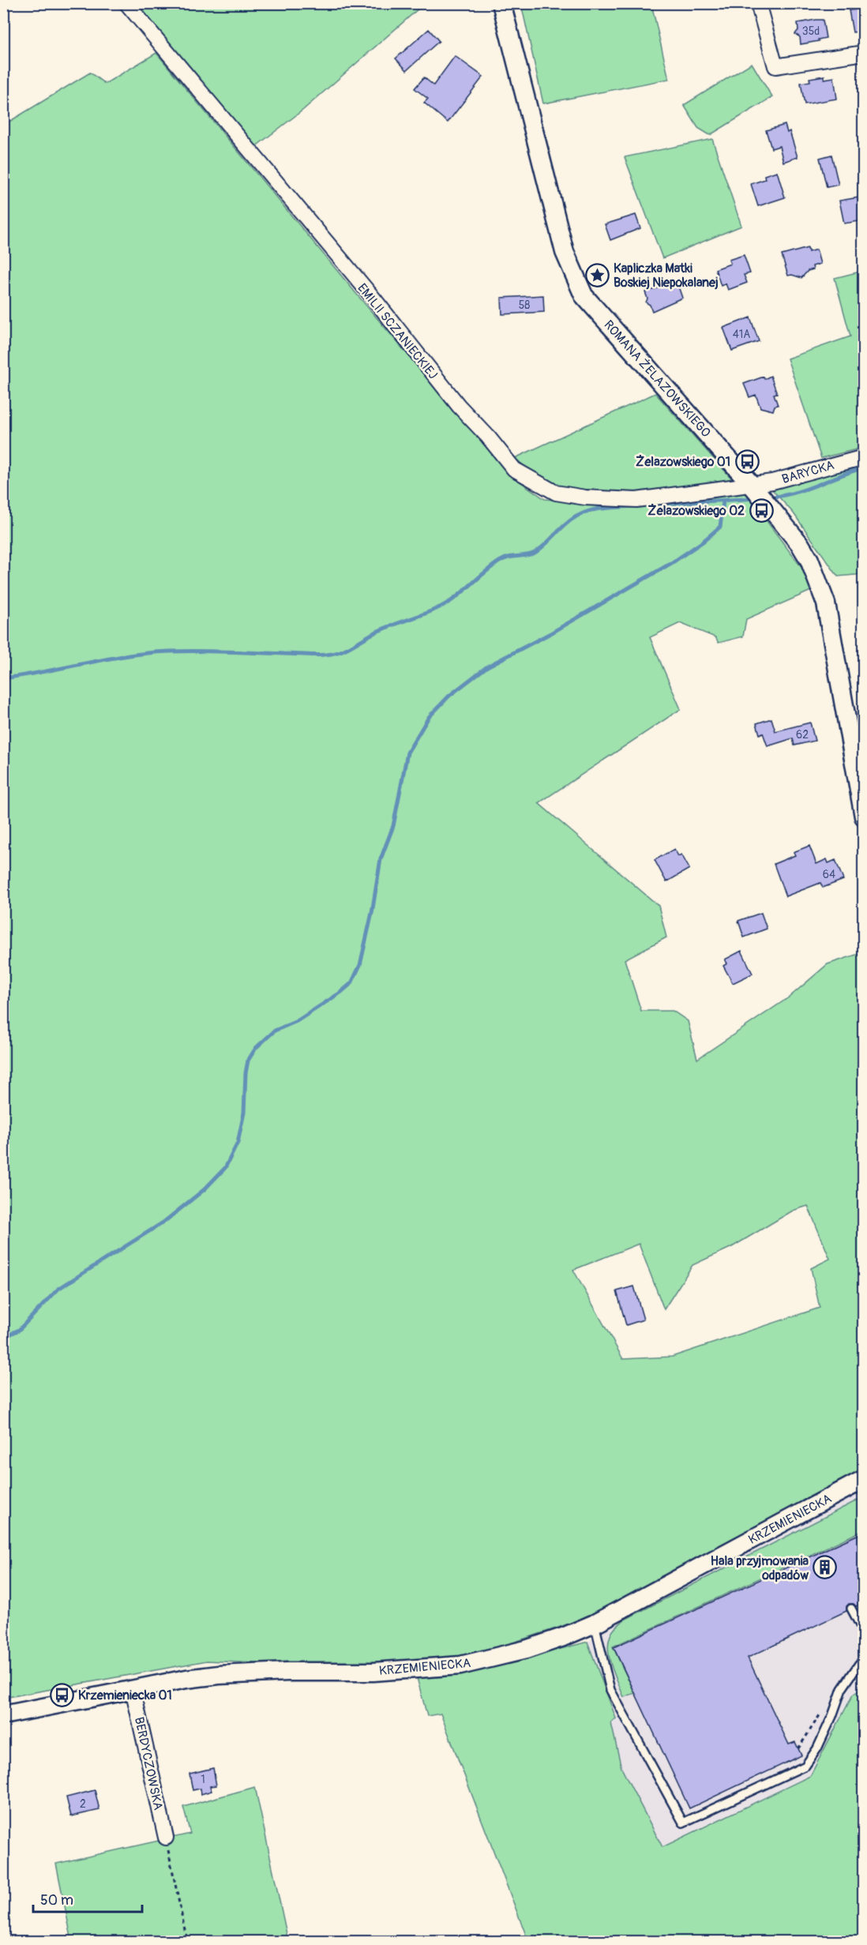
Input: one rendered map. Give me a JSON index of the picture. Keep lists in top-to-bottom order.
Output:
{
  "streets": {
    "street": [
      "EMILII SCZANIECKIEJ",
      "ROMANA ŻELAZOWSKIEGO",
      "BARYCKA",
      "KRZEMIENIECKA",
      "BERDYCZOWSKA"
    ]
  },
  "crossings": [
    ["EMILII SCZANIECKIEJ", "ROMANA ŻELAZOWSKIEGO"],
    ["EMILII SCZANIECKIEJ", "BARYCKA"],
    ["ROMANA ŻELAZOWSKIEGO", "BARYCKA"],
    ["KRZEMIENIECKA", "BERDYCZOWSKA"]
  ],
  "places": {
    "place": ["Kapliczka Matki Boskiej Niepokalanej"],
    "bus stop": ["Żelazowskiego 01", "Żelazowskiego 02", "Krzemieniecka 01"],
    "building": ["Hala przyjmowania odpadów"]
  },
  "house_numbers": [
    "35d",
    "58",
    "41A",
    "62",
    "64",
    "1",
    "2"
  ],
  "scale_bar": "50 m"
}
